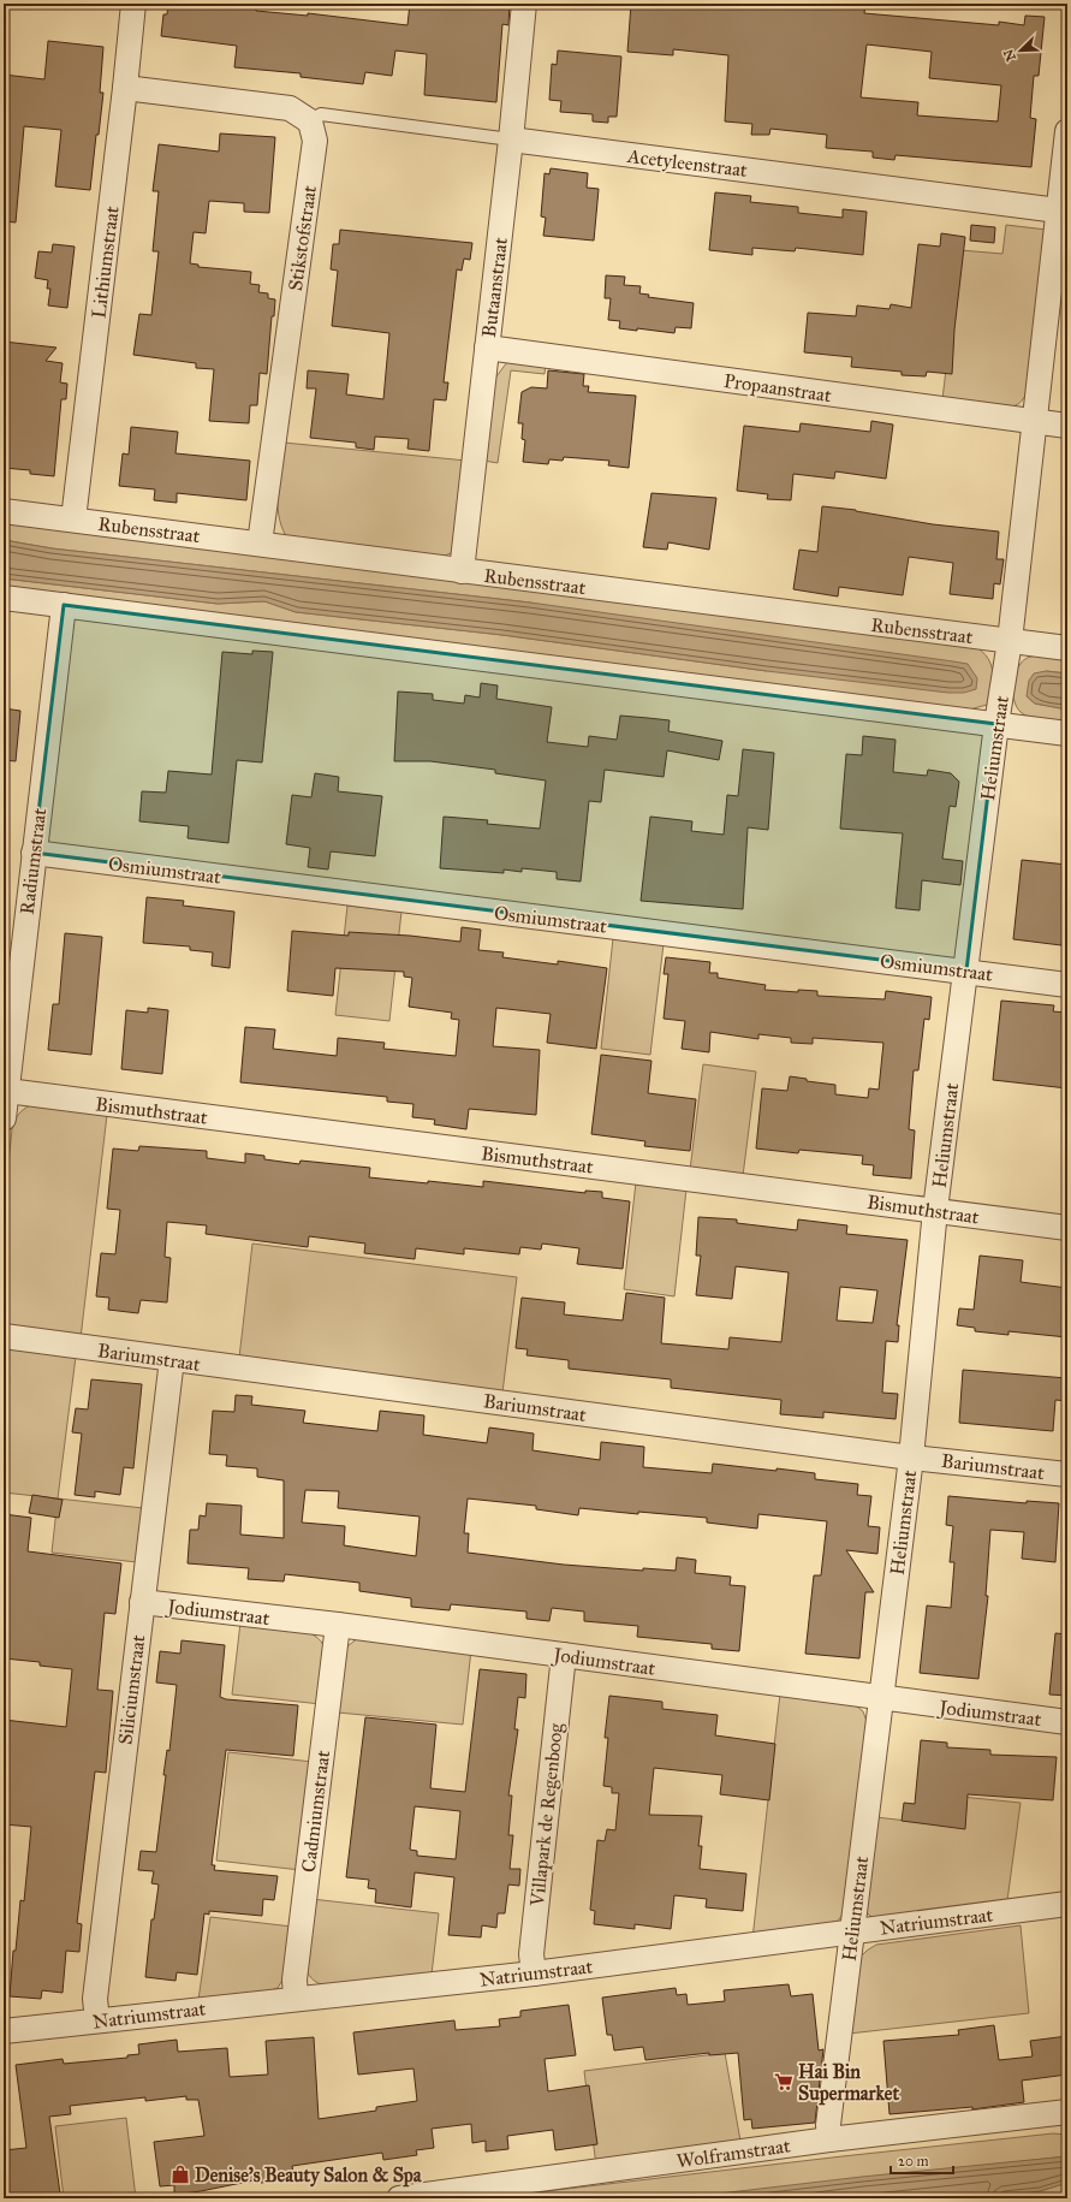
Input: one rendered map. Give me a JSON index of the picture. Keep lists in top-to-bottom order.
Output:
{
  "streets": {
    "street": [
      "Acetyleenstraat",
      "Stikstofstraat",
      "Lithiumstraat",
      "Butaanstraat",
      "Propaanstraat",
      "Rubensstraat",
      "Heliumstraat",
      "Radiumstraat",
      "Osmiumstraat",
      "Bismuthstraat",
      "Bariumstraat",
      "Jodiumstraat",
      "Siliciumstraat",
      "Cadmiumstraat",
      "Villapark de Regenboog",
      "Natriumstraat",
      "Wolframstraat"
    ]
  },
  "crossings": [
    ["Acetyleenstraat", "Stikstofstraat"],
    ["Acetyleenstraat", "Butaanstraat"],
    ["Acetyleenstraat", "Heliumstraat"],
    ["Stikstofstraat", "Rubensstraat"],
    ["Lithiumstraat", "Rubensstraat"],
    ["Butaanstraat", "Propaanstraat"],
    ["Butaanstraat", "Rubensstraat"],
    ["Propaanstraat", "Heliumstraat"],
    ["Rubensstraat", "Heliumstraat"],
    ["Heliumstraat", "Osmiumstraat"],
    ["Heliumstraat", "Bismuthstraat"],
    ["Heliumstraat", "Bariumstraat"],
    ["Heliumstraat", "Jodiumstraat"],
    ["Heliumstraat", "Natriumstraat"],
    ["Heliumstraat", "Wolframstraat"],
    ["Radiumstraat", "Osmiumstraat"],
    ["Radiumstraat", "Bismuthstraat"],
    ["Bariumstraat", "Siliciumstraat"],
    ["Jodiumstraat", "Siliciumstraat"],
    ["Jodiumstraat", "Cadmiumstraat"],
    ["Jodiumstraat", "Villapark de Regenboog"],
    ["Siliciumstraat", "Natriumstraat"],
    ["Cadmiumstraat", "Natriumstraat"],
    ["Villapark de Regenboog", "Natriumstraat"]
  ],
  "places": {
    "supermarket": ["Hai Bin Supermarket"],
    "shop": ["Denise's Beauty Salon & Spa"]
  },
  "scale_bar": "20 m",
  "north": "bottom left"
}
